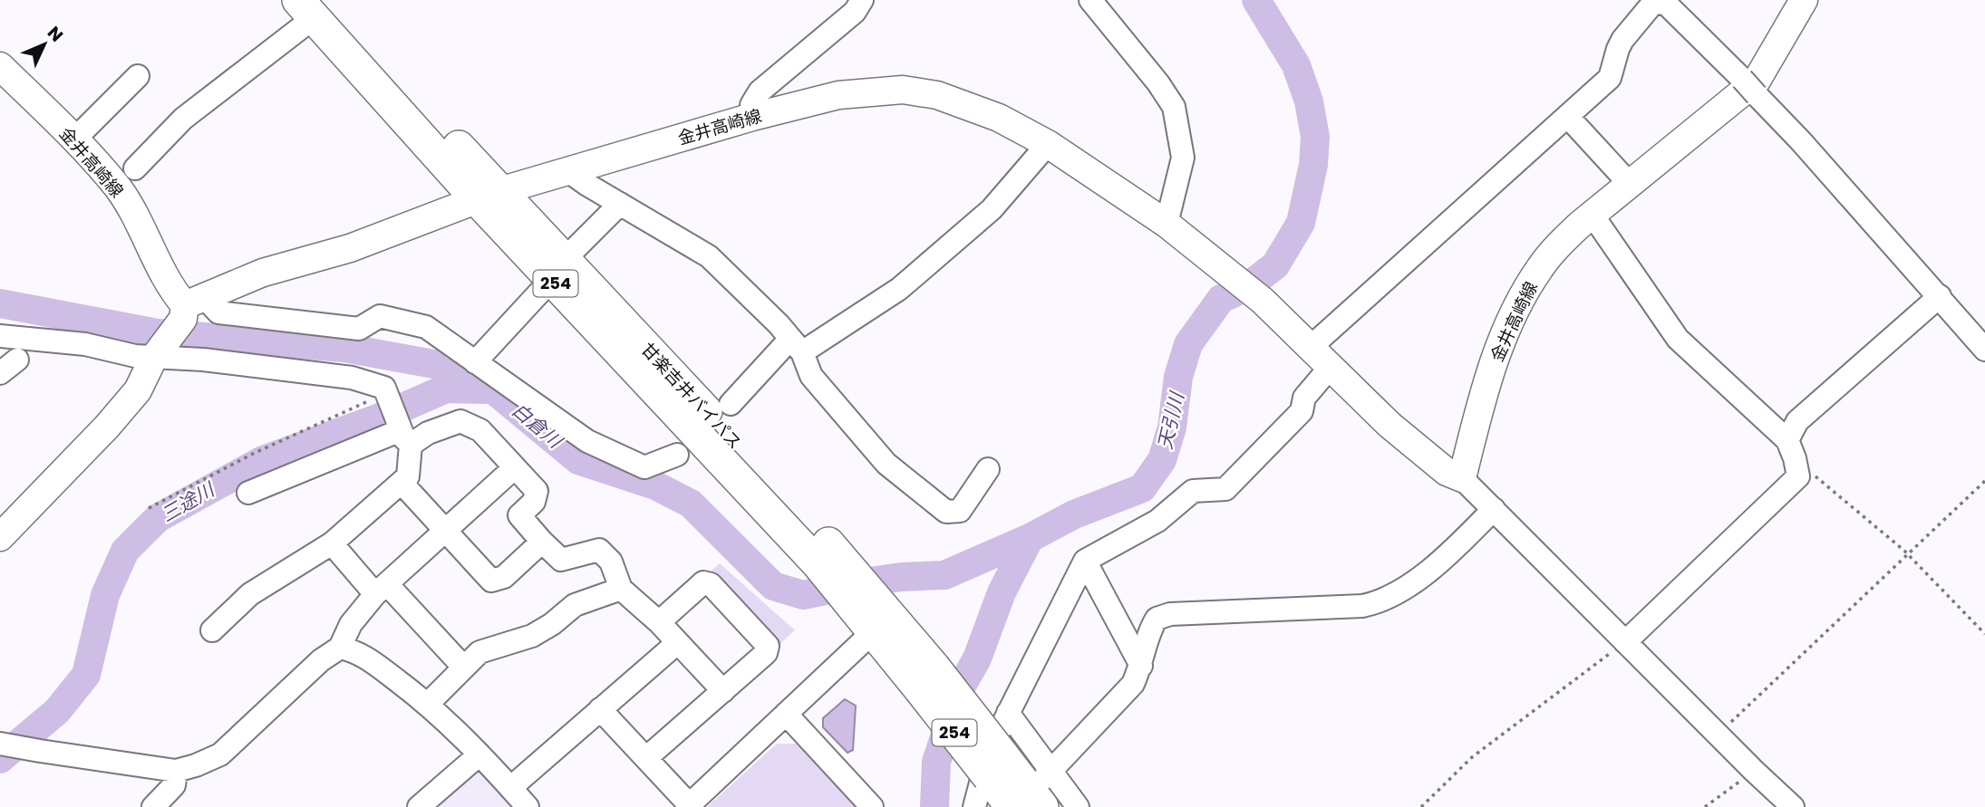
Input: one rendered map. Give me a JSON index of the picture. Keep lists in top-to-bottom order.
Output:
{
  "streets": {
    "highway": ["254", "甘楽吉井バイパス"],
    "main road": ["金井高崎線"]
  },
  "crossings": [
    ["金井高崎線", "甘楽吉井バイパス"]
  ],
  "water": ["天引川", "白倉川", "三途川"],
  "north": "top right"
}
